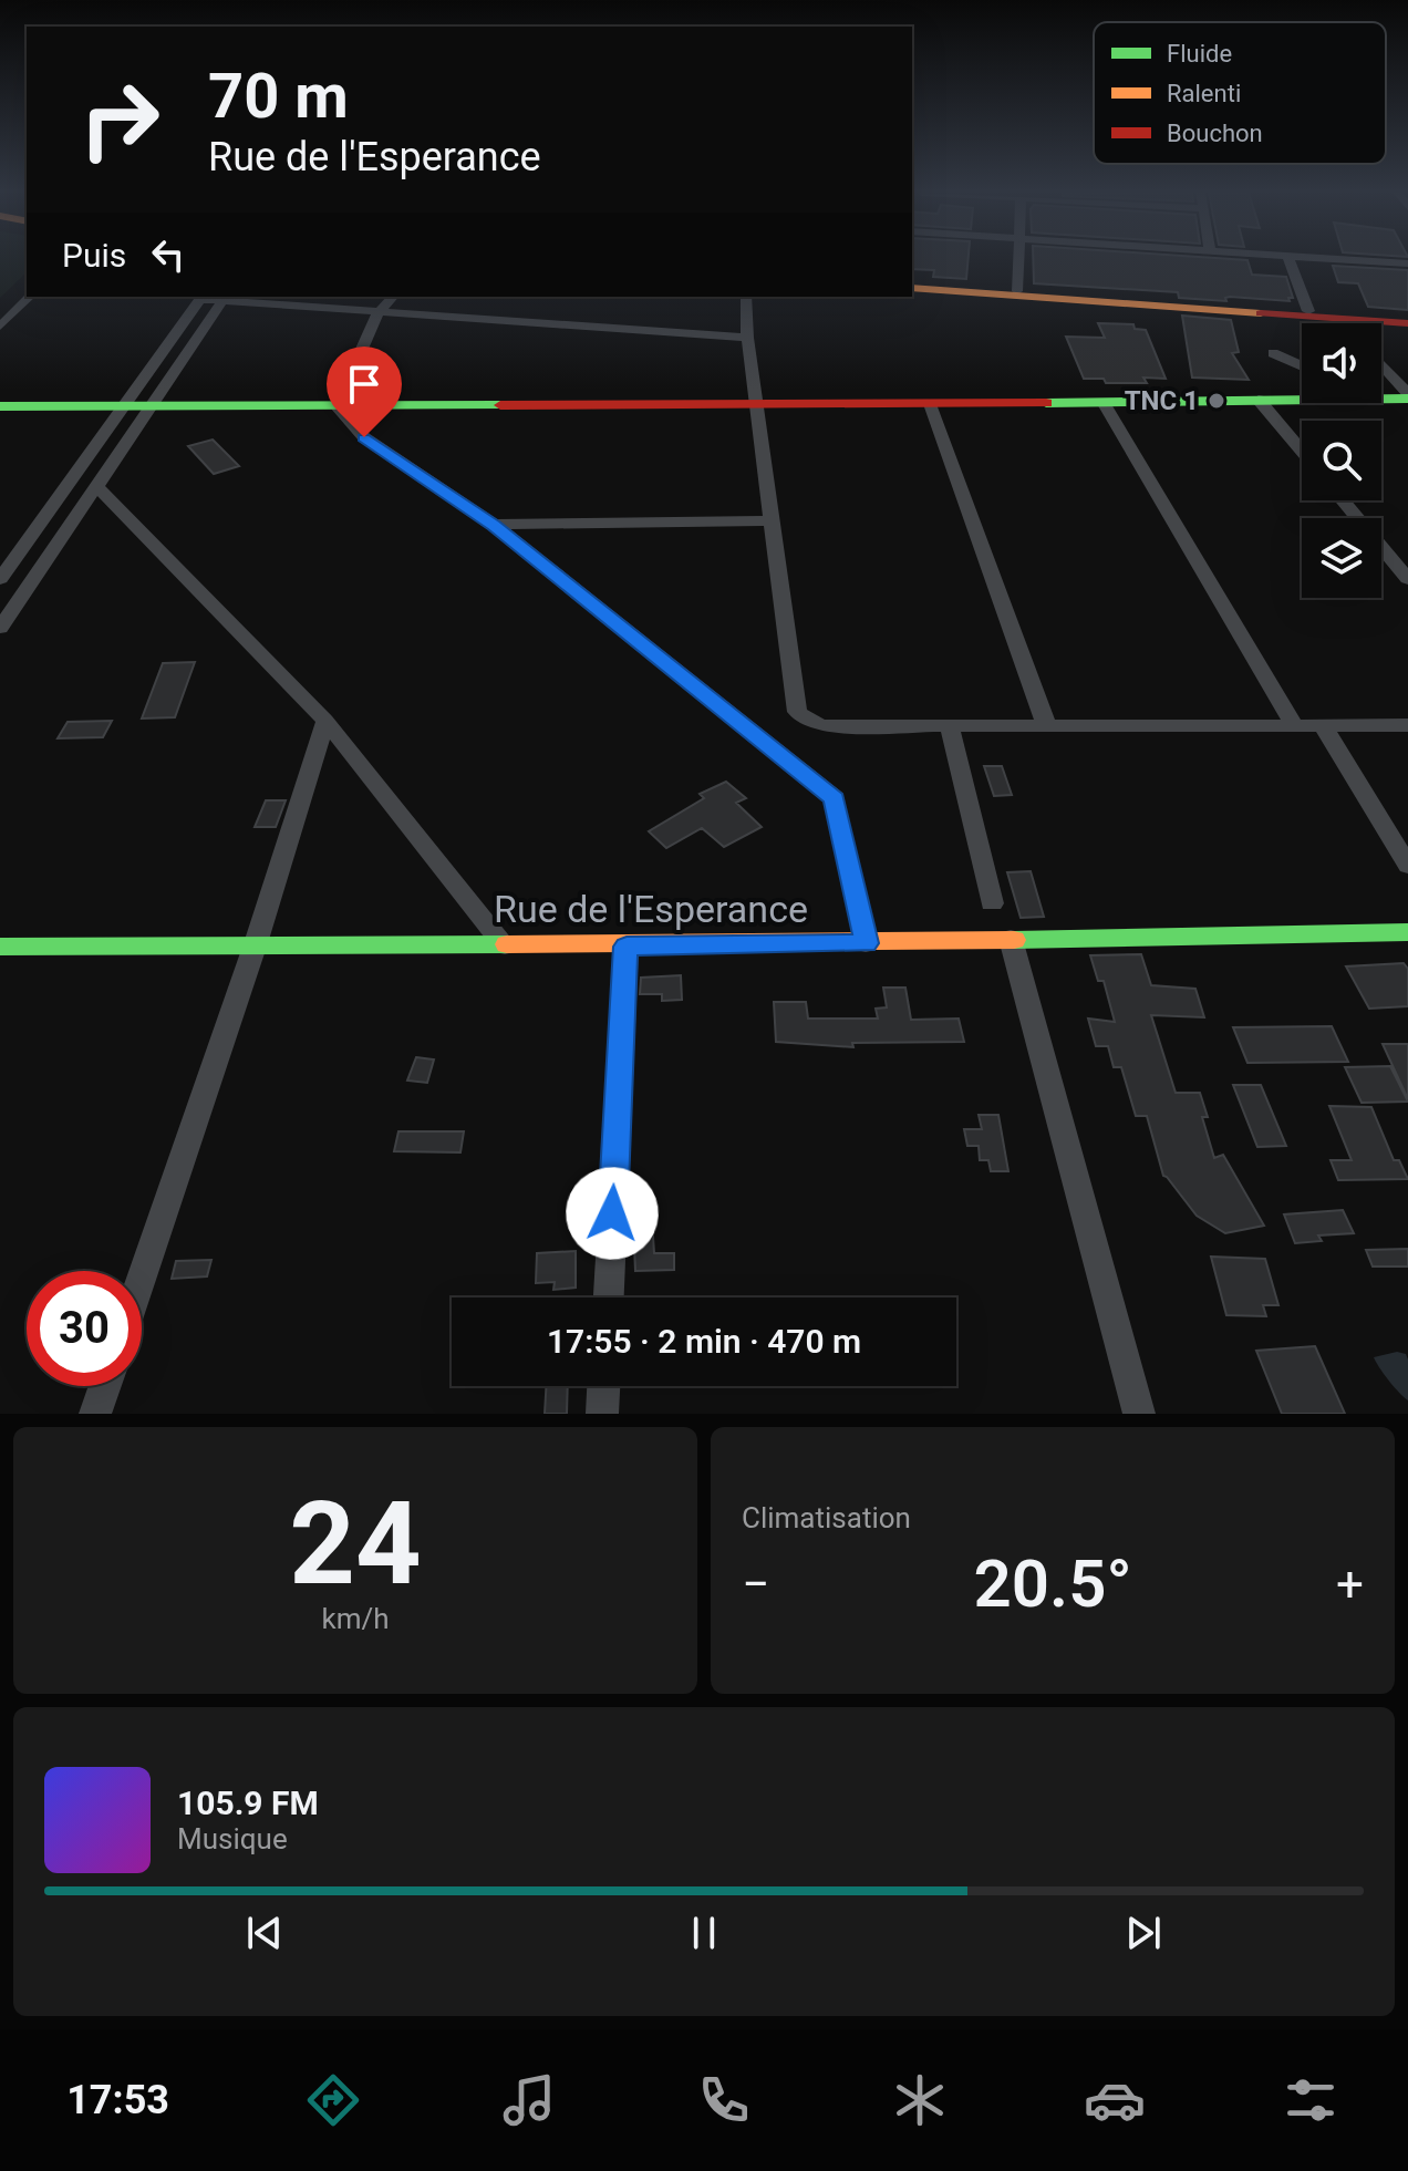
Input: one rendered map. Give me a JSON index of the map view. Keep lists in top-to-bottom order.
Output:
{
  "streets": {
    "street": ["Rue de l'Esperance"]
  },
  "places": ["TNC 1"],
  "legend": ["Fluide", "Ralenti", "Bouchon"],
  "page": {
    "turn": ["70 m", "Rue de l'Esperance"],
    "then": "Puis",
    "limit": "30",
    "trip": "17:55 · 2 min · 470 m",
    "tile": [
      ["24", "km/h"],
      "Climatisation"
    ],
    "heat": ["−", "20.5°", "+"],
    "song": ["105.9 FM", "Musique"],
    "tabs": "17:53"
  }
}
